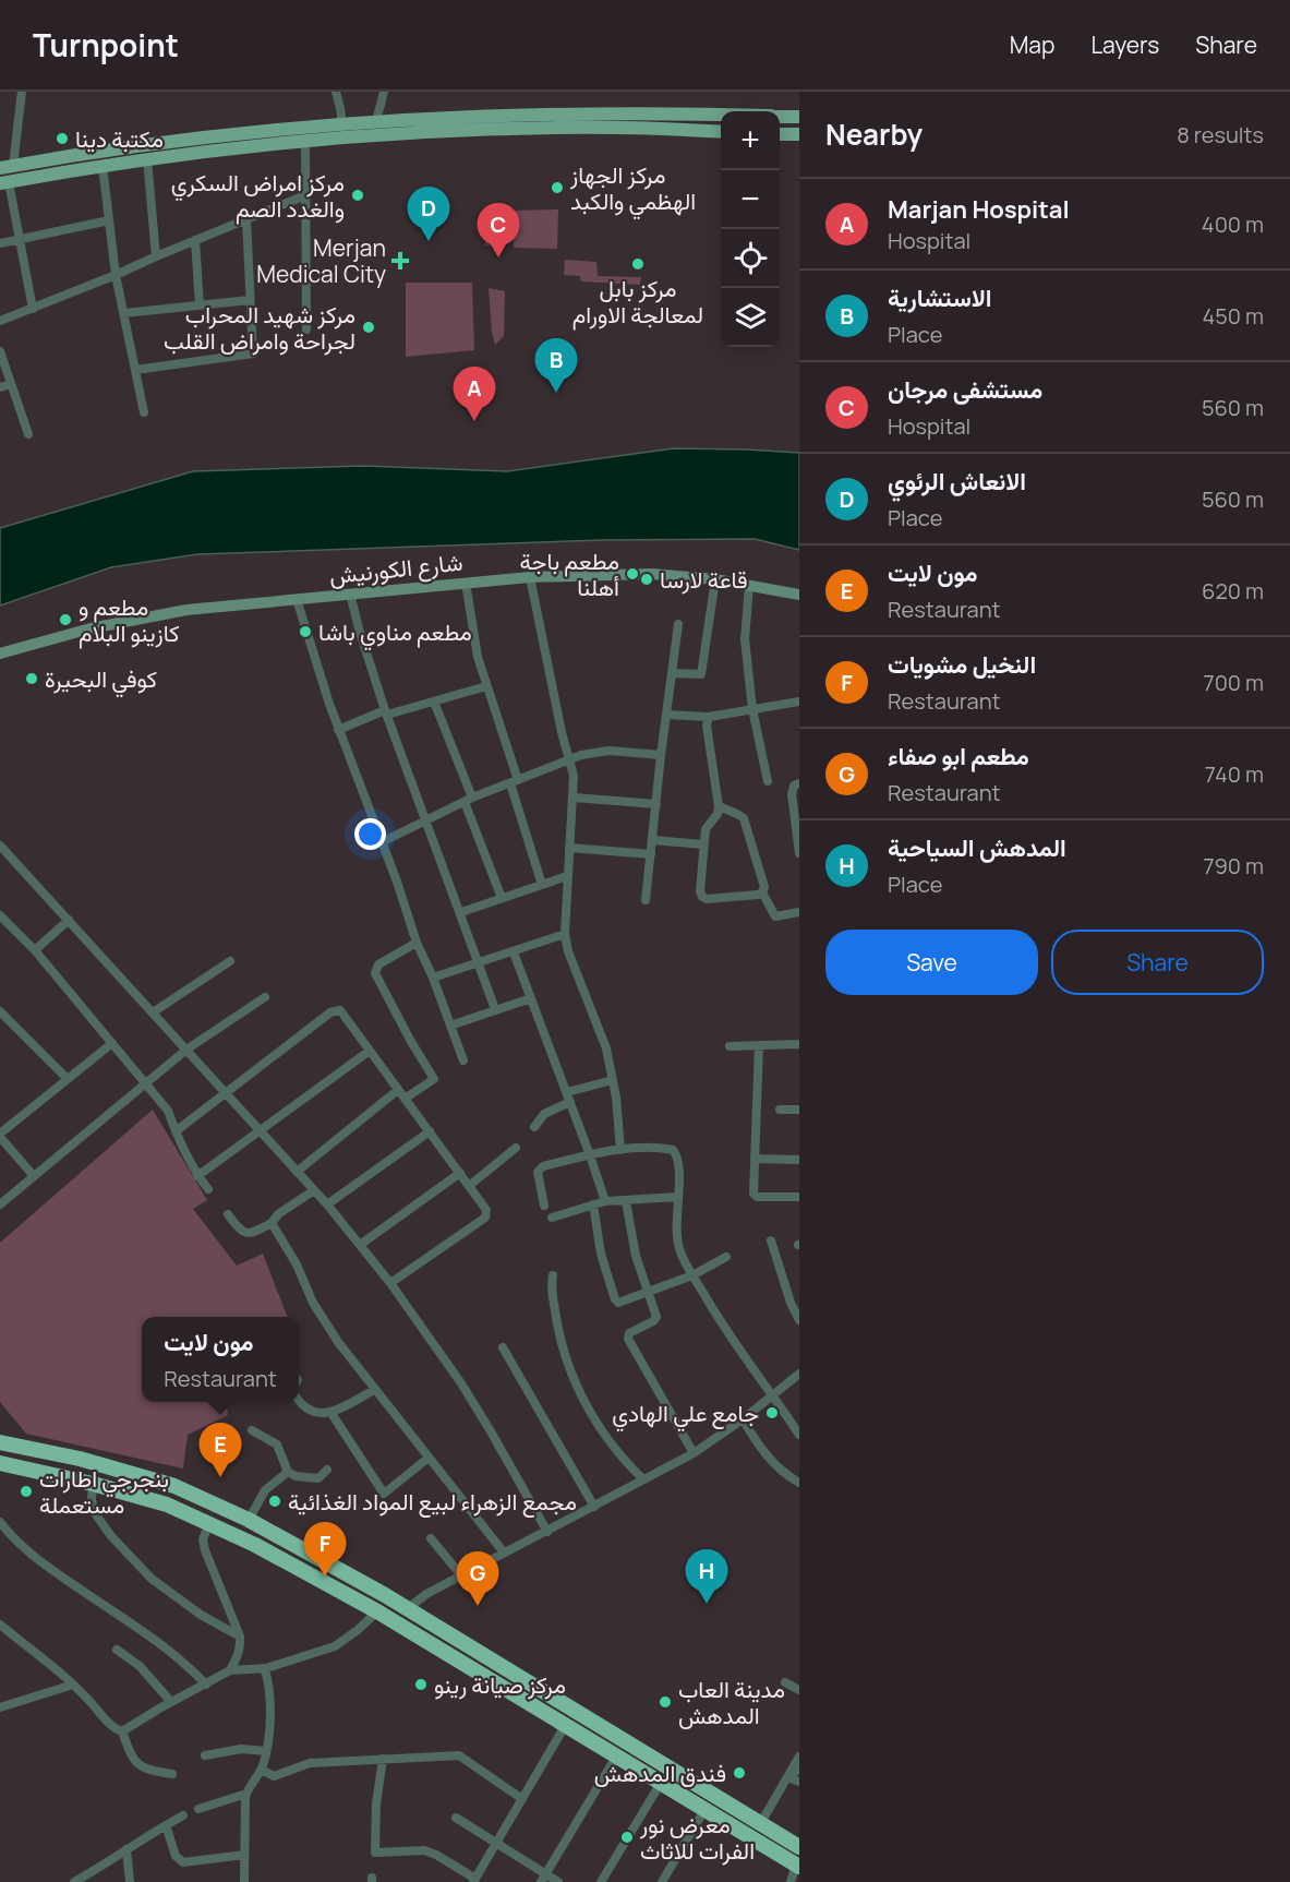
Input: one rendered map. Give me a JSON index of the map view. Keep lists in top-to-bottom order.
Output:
{
  "streets": {
    "street": ["شارع الكورنيش"]
  },
  "places": {
    "other": [
      "مكتبة دينا",
      "مركز الجهاز الهظمي والكبد",
      "مركز امراض السكري والغدد الصم",
      "مركز بابل لمعالجة الاورام",
      "مركز شهيد المحراب لجراحة وامراض القلب",
      "مطعم باجة أهلنا",
      "قاعة لارسا",
      "مطعم و كازينو البلام",
      "مطعم مناوي باشا",
      "كوفي البحيرة",
      "جامع علي الهادي",
      "بنجرجي اطارات مستعملة",
      "مجمع الزهراء لبيع المواد الغذائية",
      "مركز صيانة رينو",
      "مدينة العاب المدهش",
      "فندق المدهش",
      "معرض نور الفرات للاثاث"
    ],
    "health": ["Merjan Medical City"]
  },
  "page": {
    "header": "Turnpoint",
    "nav": ["Map", "Layers", "Share"],
    "heading": ["Nearby", "8 results"],
    "map_buttons": ["+", "−"],
    "list": [
      {
        "mark": "A",
        "name": "Marjan Hospital",
        "note": "Hospital",
        "value": "400 m"
      },
      {
        "mark": "B",
        "name": "الاستشارية",
        "note": "Place",
        "value": "450 m"
      },
      {
        "mark": "C",
        "name": "مستشفى مرجان",
        "note": "Hospital",
        "value": "560 m"
      },
      {
        "mark": "D",
        "name": "الانعاش الرئوي",
        "note": "Place",
        "value": "560 m"
      },
      {
        "mark": "E",
        "name": "مون لايت",
        "note": "Restaurant",
        "value": "620 m"
      },
      {
        "mark": "F",
        "name": "النخيل مشويات",
        "note": "Restaurant",
        "value": "700 m"
      },
      {
        "mark": "G",
        "name": "مطعم ابو صفاء",
        "note": "Restaurant",
        "value": "740 m"
      },
      {
        "mark": "H",
        "name": "المدهش السياحية",
        "note": "Place",
        "value": "790 m"
      }
    ],
    "pins": [
      "D",
      "C",
      "B",
      "A",
      "E",
      "F",
      "H",
      "G"
    ],
    "buttons": ["Save", "Share"],
    "popup": ["مون لايت", "Restaurant"]
  }
}
